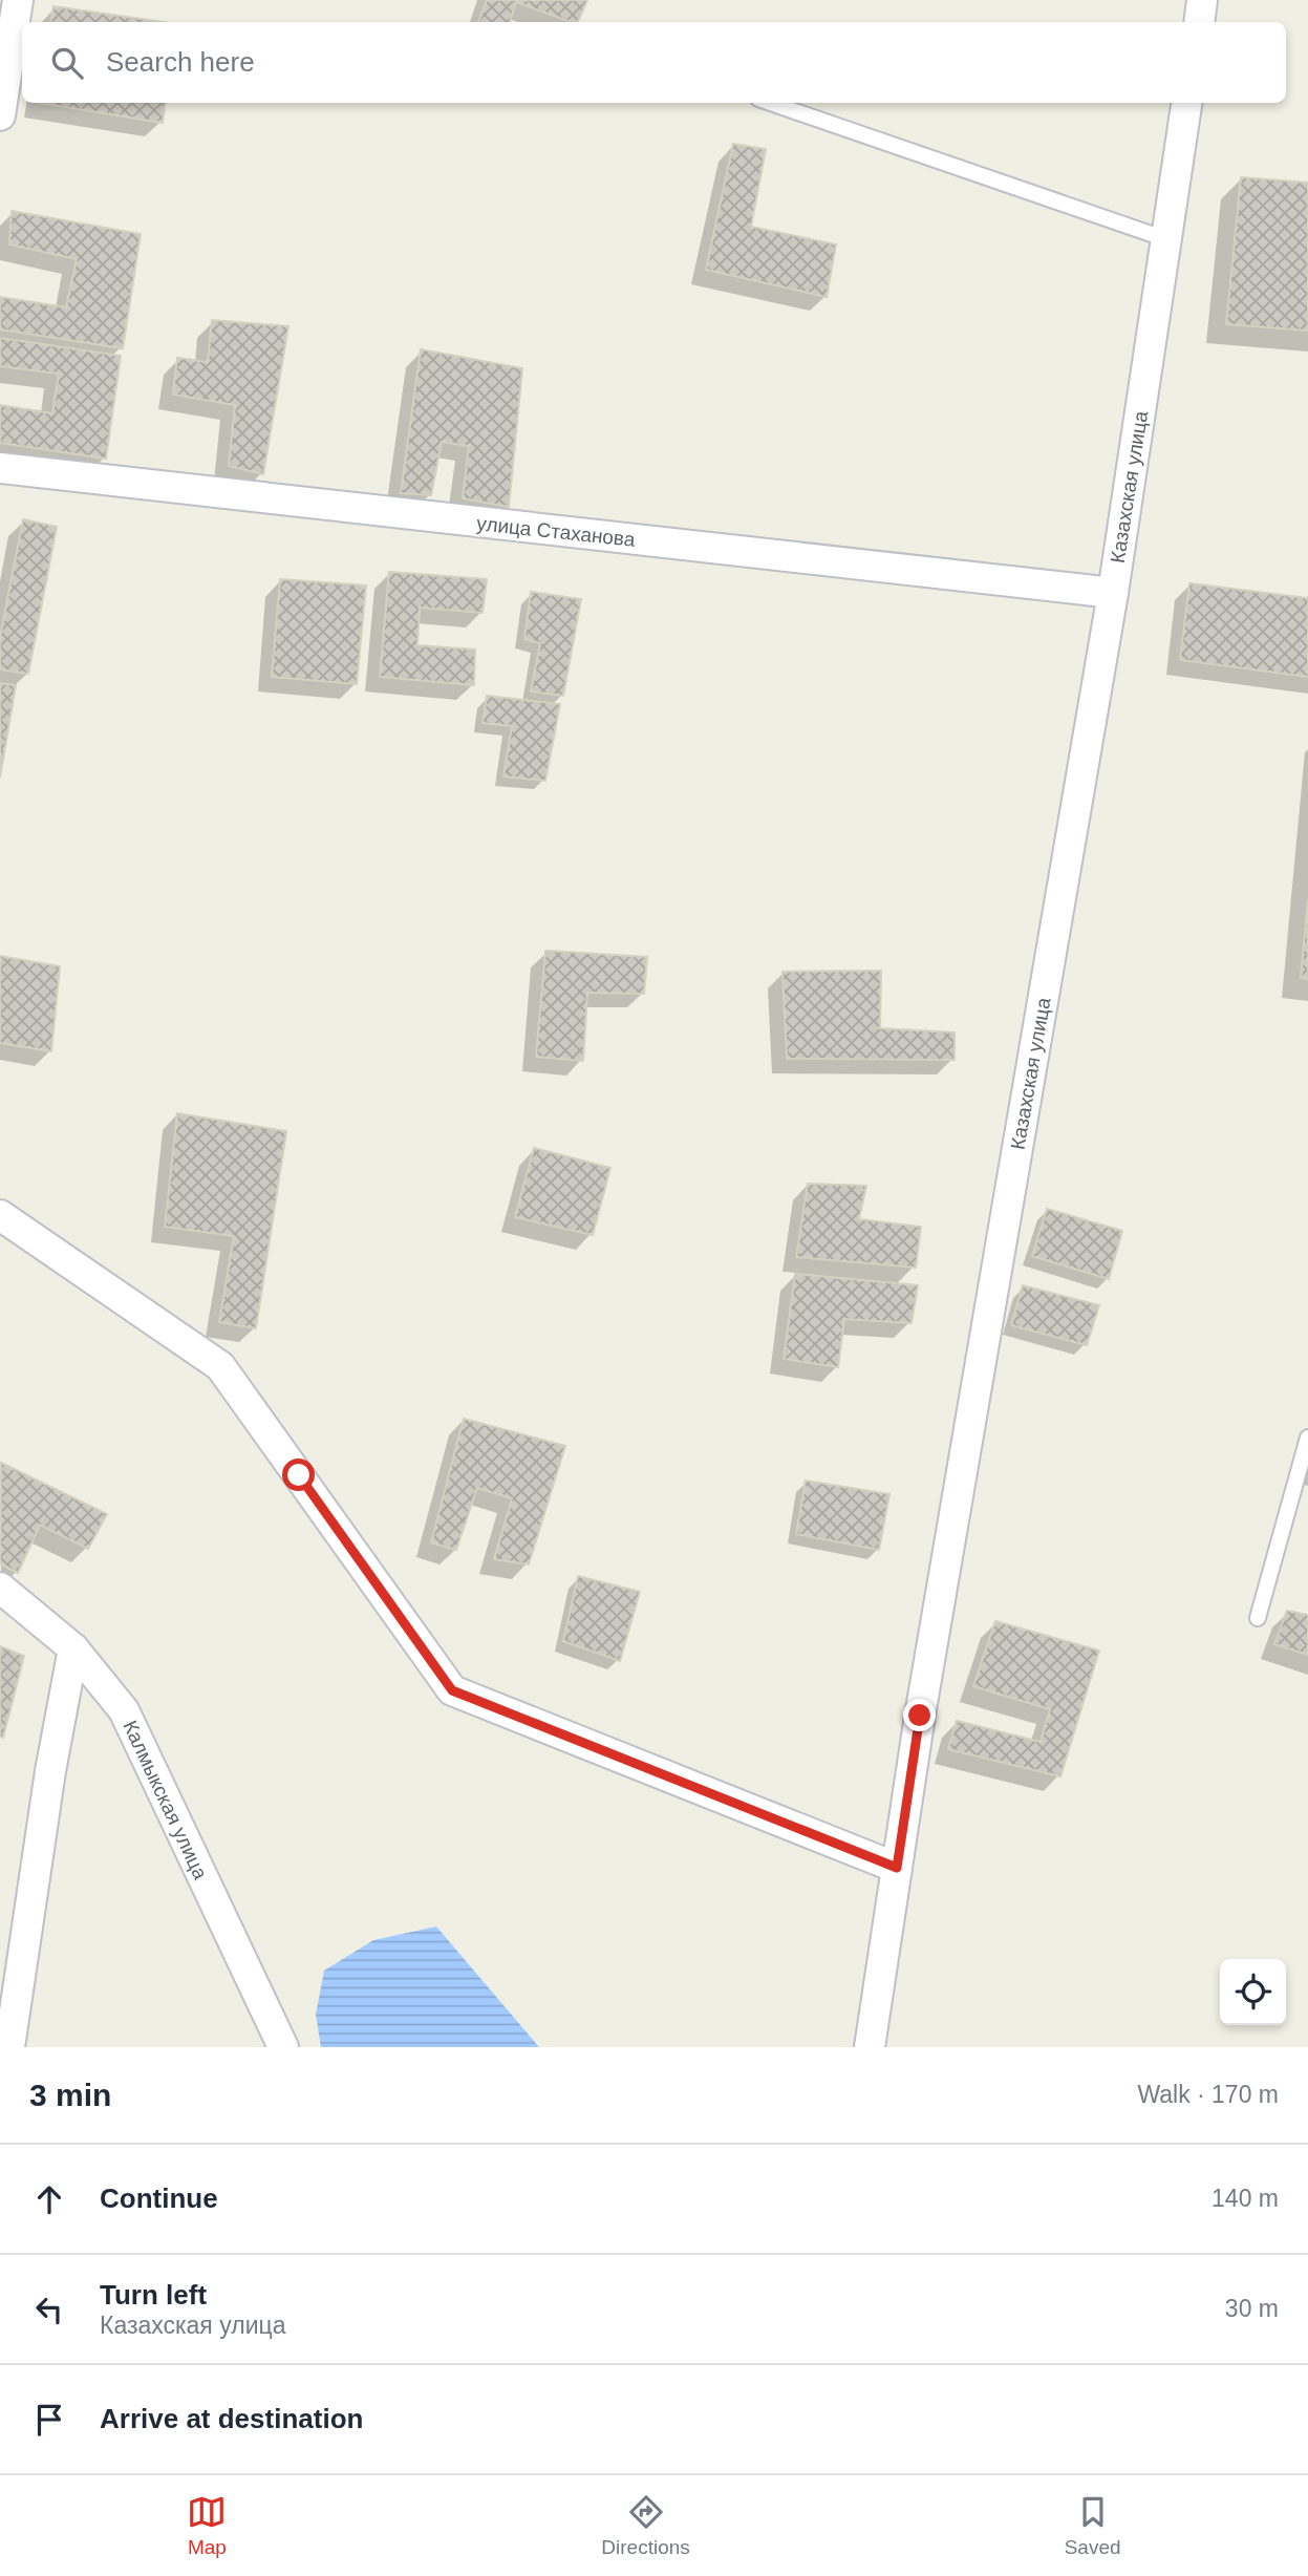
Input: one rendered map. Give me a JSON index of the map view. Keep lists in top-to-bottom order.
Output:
{
  "streets": {
    "street": ["Казахская улица", "улица Стаханова", "Калмыкская улица"]
  },
  "crossings": [
    ["Казахская улица", "улица Стаханова"]
  ],
  "page": {
    "search": "Search here",
    "heading": ["3 min", "Walk · 170 m"],
    "list": [
      ["Continue", "140 m"],
      ["Turn left", "Казахская улица", "30 m"],
      "Arrive at destination"
    ],
    "nav": ["Map", "Directions", "Saved"]
  }
}
